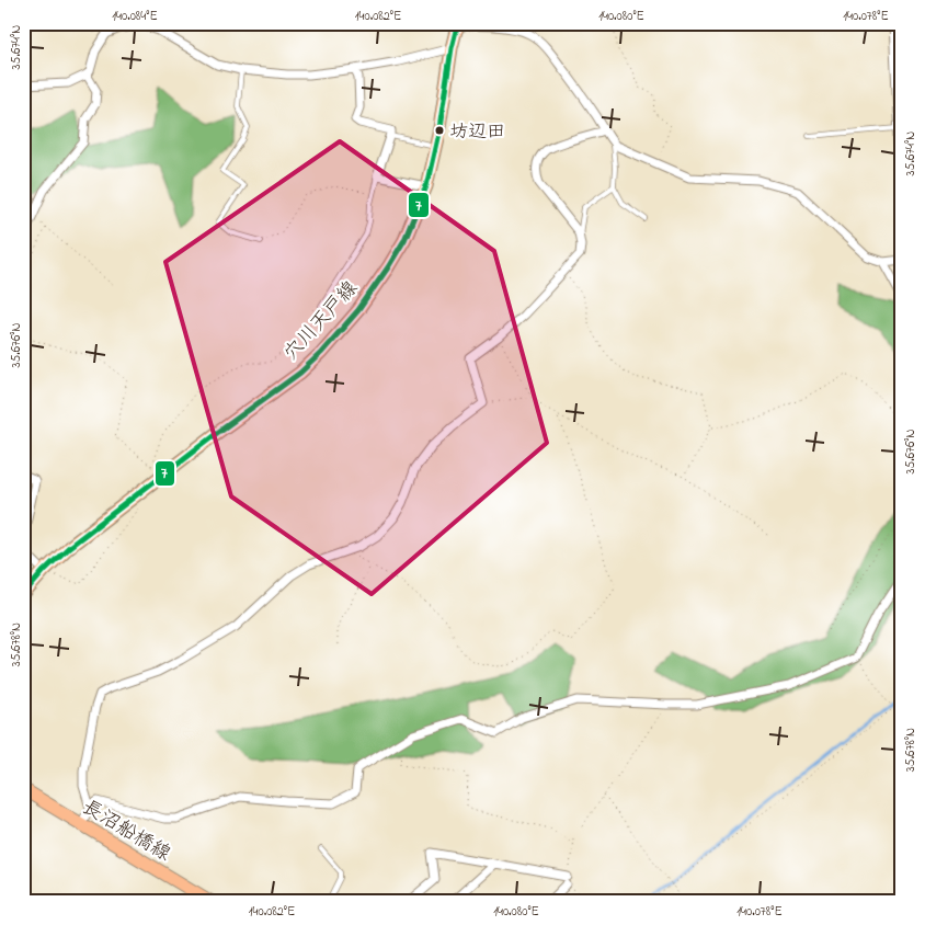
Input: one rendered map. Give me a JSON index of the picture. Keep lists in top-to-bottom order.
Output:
{
  "streets": {
    "main road": ["穴川天戸線", "長沼船橋線"]
  },
  "places": ["坊辺田"],
  "lines": ["transit line 7"],
  "coordinates": [
    "140.084°E",
    "140.082°E",
    "140.080°E",
    "140.078°E",
    "35.674°N",
    "35.676°N",
    "35.678°N"
  ]
}
